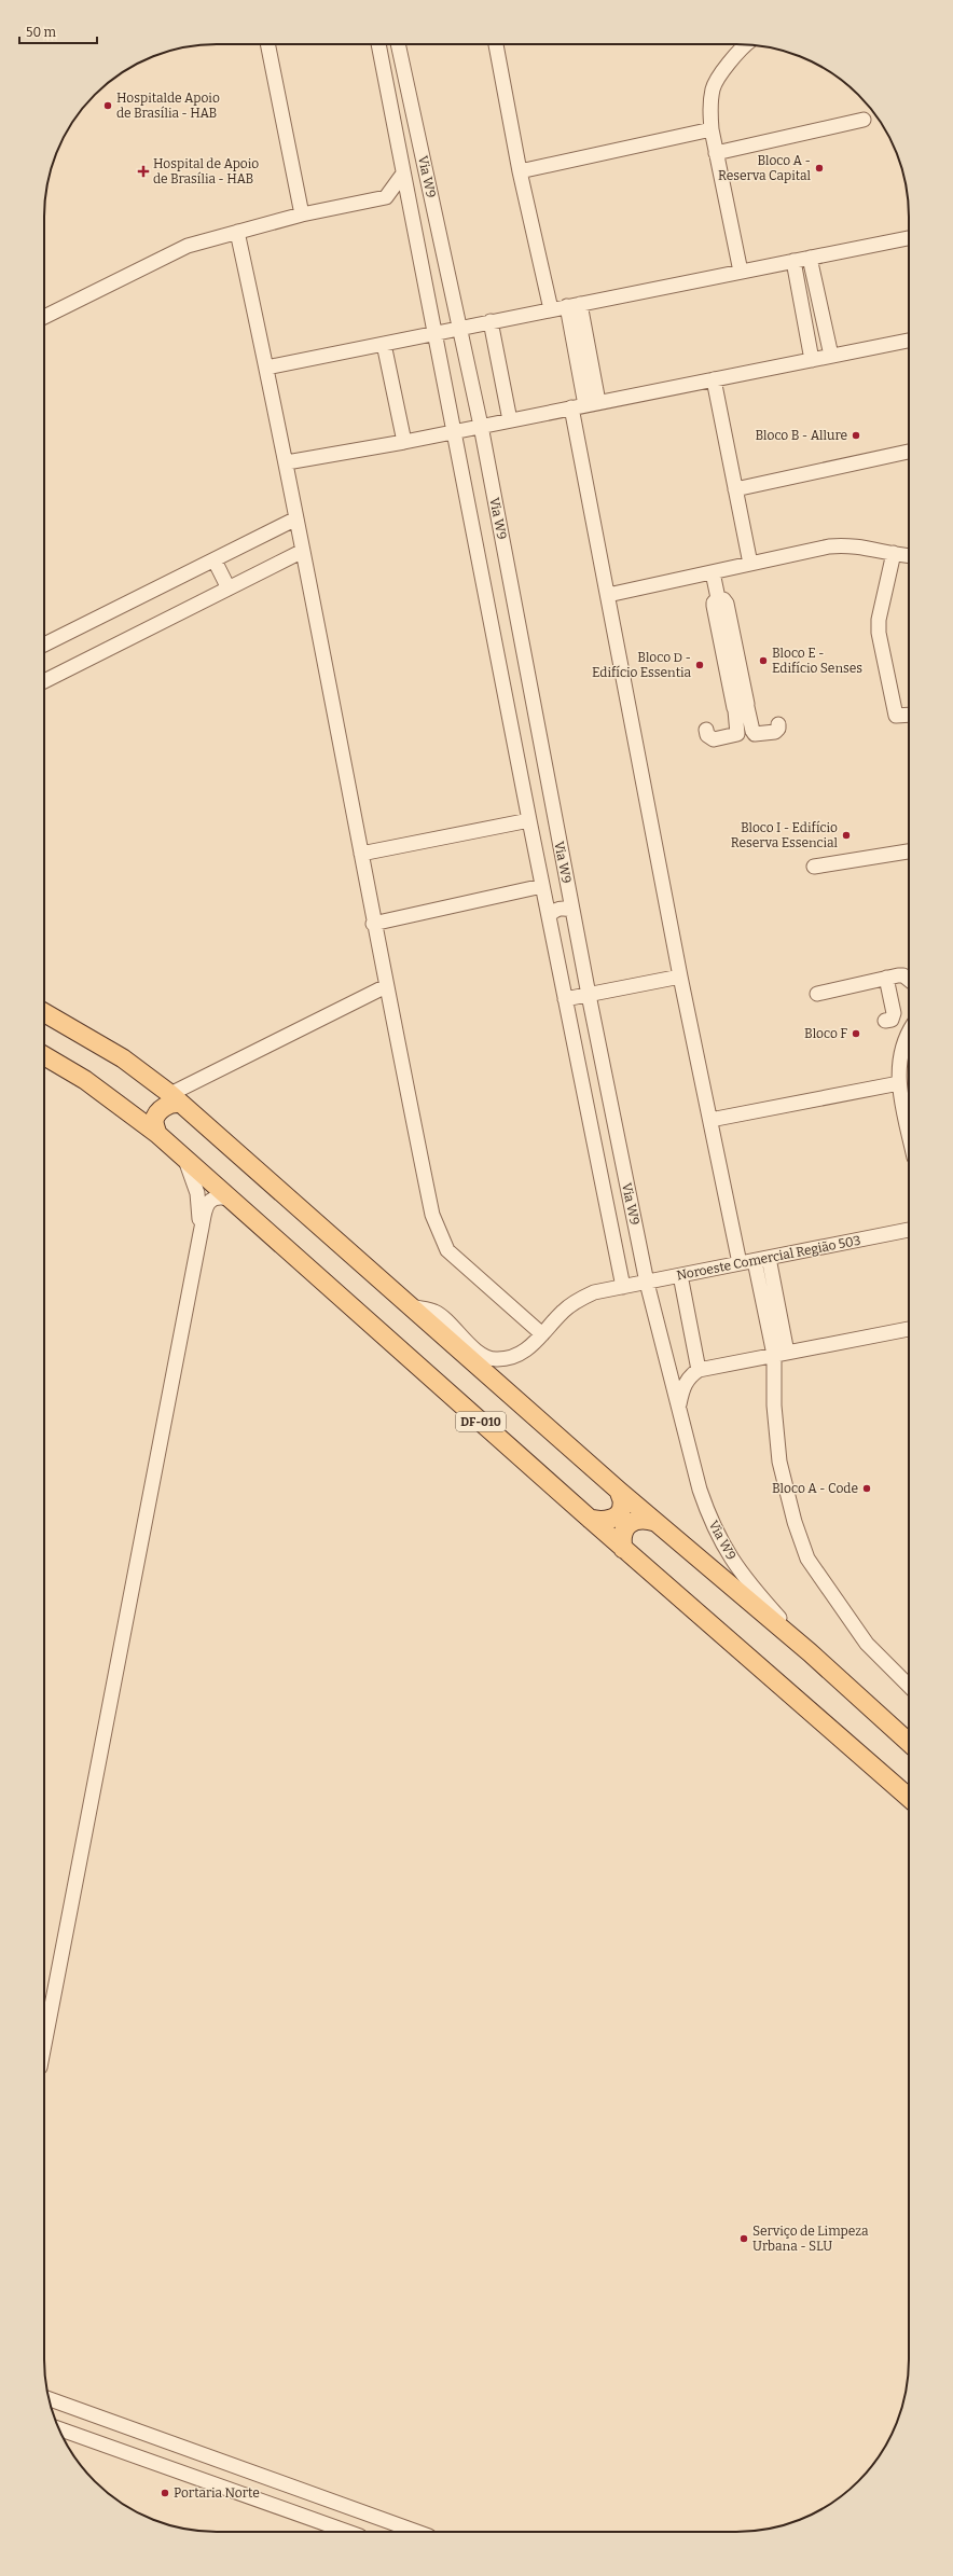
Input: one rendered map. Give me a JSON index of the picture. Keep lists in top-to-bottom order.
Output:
{
  "streets": {
    "main road": ["DF-010"],
    "street": ["Via W9", "Noroeste Comercial Região 503"]
  },
  "crossings": [
    ["Via W9", "Noroeste Comercial Região 503"],
    ["Via W9", "DF-010"],
    ["Noroeste Comercial Região 503", "DF-010"]
  ],
  "places": {
    "other": [
      "Hospitalde Apoio de Brasília - HAB",
      "Bloco A - Reserva Capital",
      "Bloco B - Allure",
      "Bloco E - Edifício Senses",
      "Bloco D - Edifício Essentia",
      "Bloco I - Edifício Reserva Essencial",
      "Bloco F",
      "Bloco A - Code",
      "Serviço de Limpeza Urbana - SLU",
      "Portaria Norte"
    ],
    "health": ["Hospital de Apoio de Brasília - HAB"]
  },
  "scale_bar": "50 m"
}
